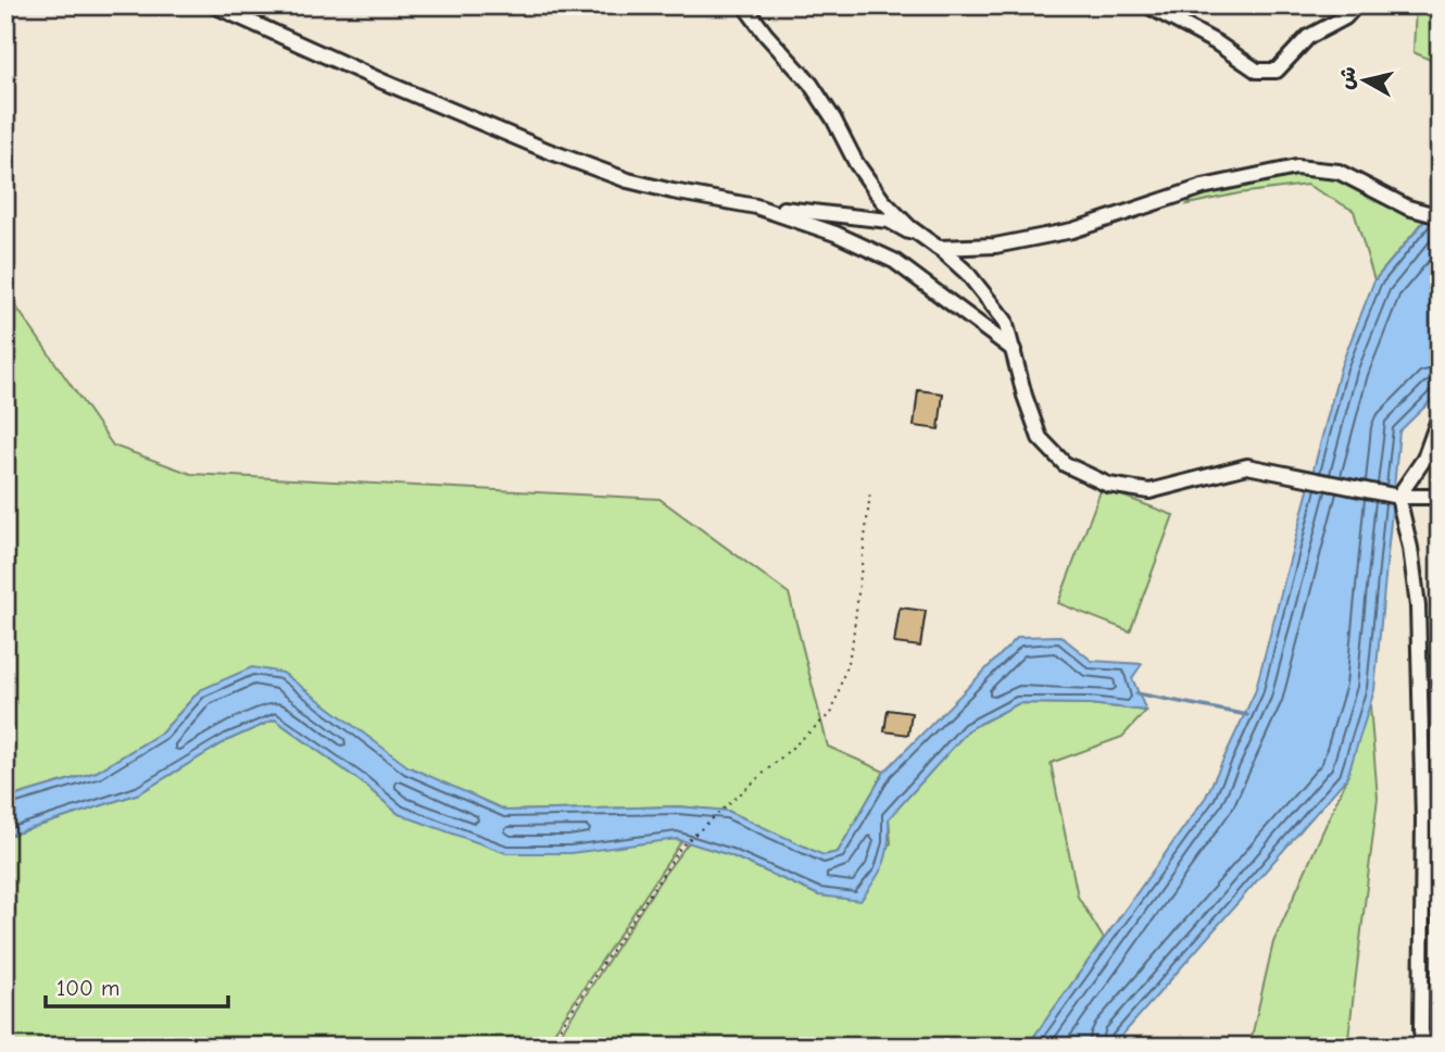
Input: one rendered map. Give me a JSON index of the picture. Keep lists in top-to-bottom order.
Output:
{
  "scale_bar": "100 m",
  "north": "left"
}
